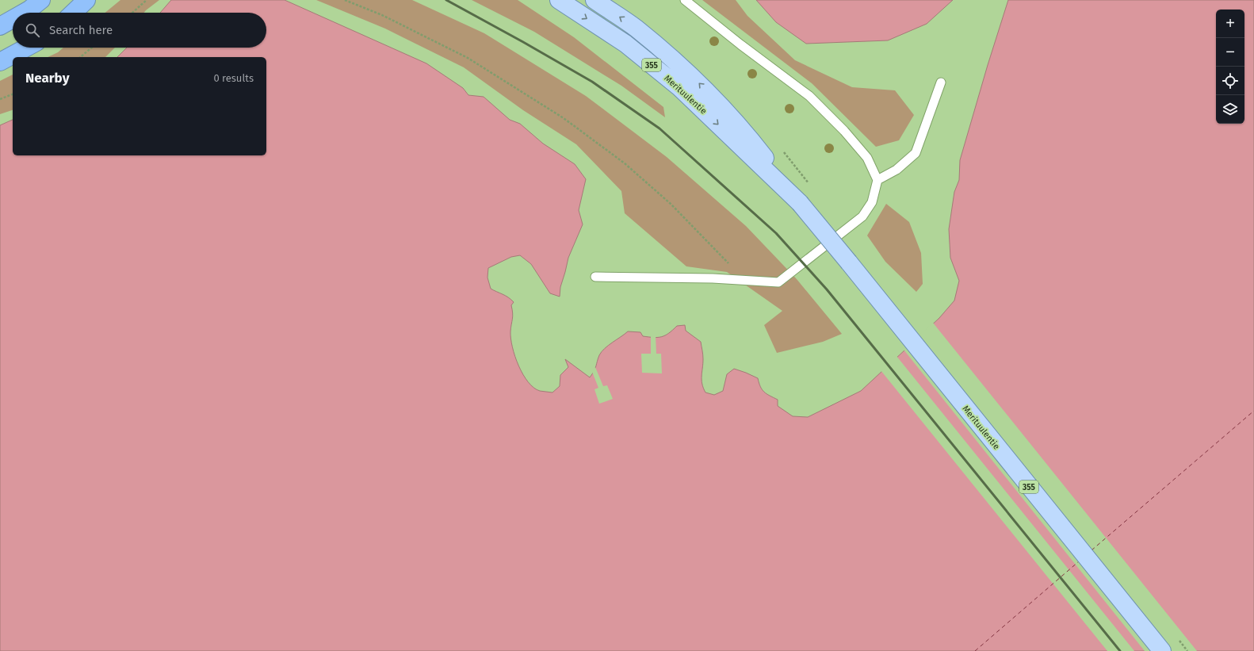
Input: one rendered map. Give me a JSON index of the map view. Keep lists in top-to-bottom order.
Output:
{
  "streets": {
    "main road": ["355", "Merituulentie"]
  },
  "page": {
    "map_buttons": ["+", "−"],
    "search": "Search here",
    "heading": ["Nearby", "0 results"]
  }
}
